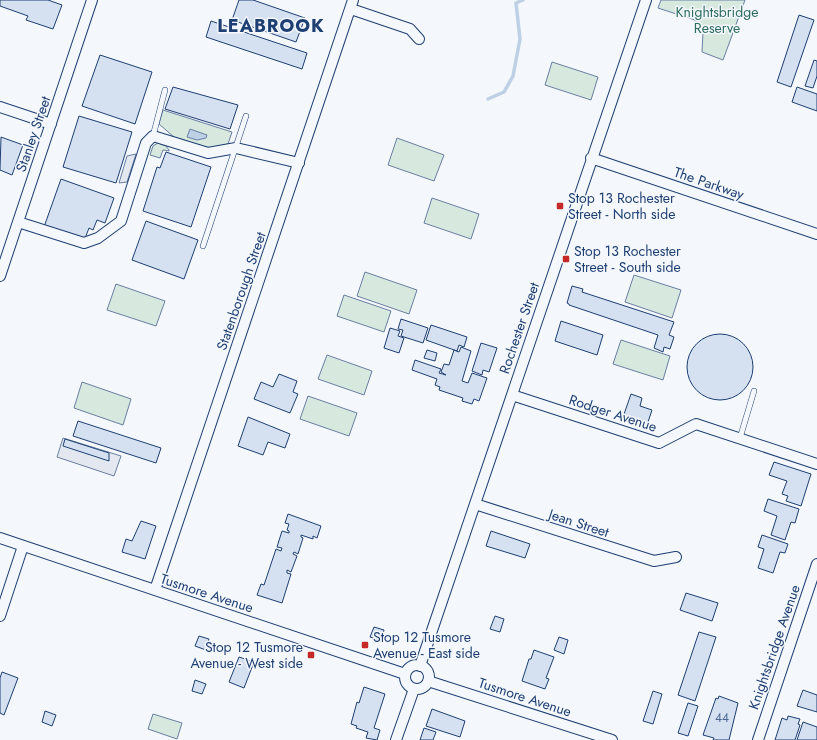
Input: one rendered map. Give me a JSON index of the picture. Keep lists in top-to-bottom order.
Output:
{
  "streets": {
    "street": [
      "Stanley Street",
      "The Parkway",
      "Statenborough Street",
      "Rochester Street",
      "Rodger Avenue",
      "Jean Street",
      "Tusmore Avenue",
      "Knightsbridge Avenue"
    ]
  },
  "crossings": [
    ["The Parkway", "Rochester Street"],
    ["Statenborough Street", "Tusmore Avenue"],
    ["Rochester Street", "Rodger Avenue"],
    ["Rochester Street", "Jean Street"],
    ["Rochester Street", "Tusmore Avenue"]
  ],
  "districts": ["LEABROOK"],
  "parks": ["Knightsbridge Reserve"],
  "places": {
    "transit": [
      "Stop 13 Rochester Street - North side",
      "Stop 13 Rochester Street - South side",
      "Stop 12 Tusmore Avenue - East side",
      "Stop 12 Tusmore Avenue - West side"
    ]
  },
  "house_numbers": ["44"]
}
